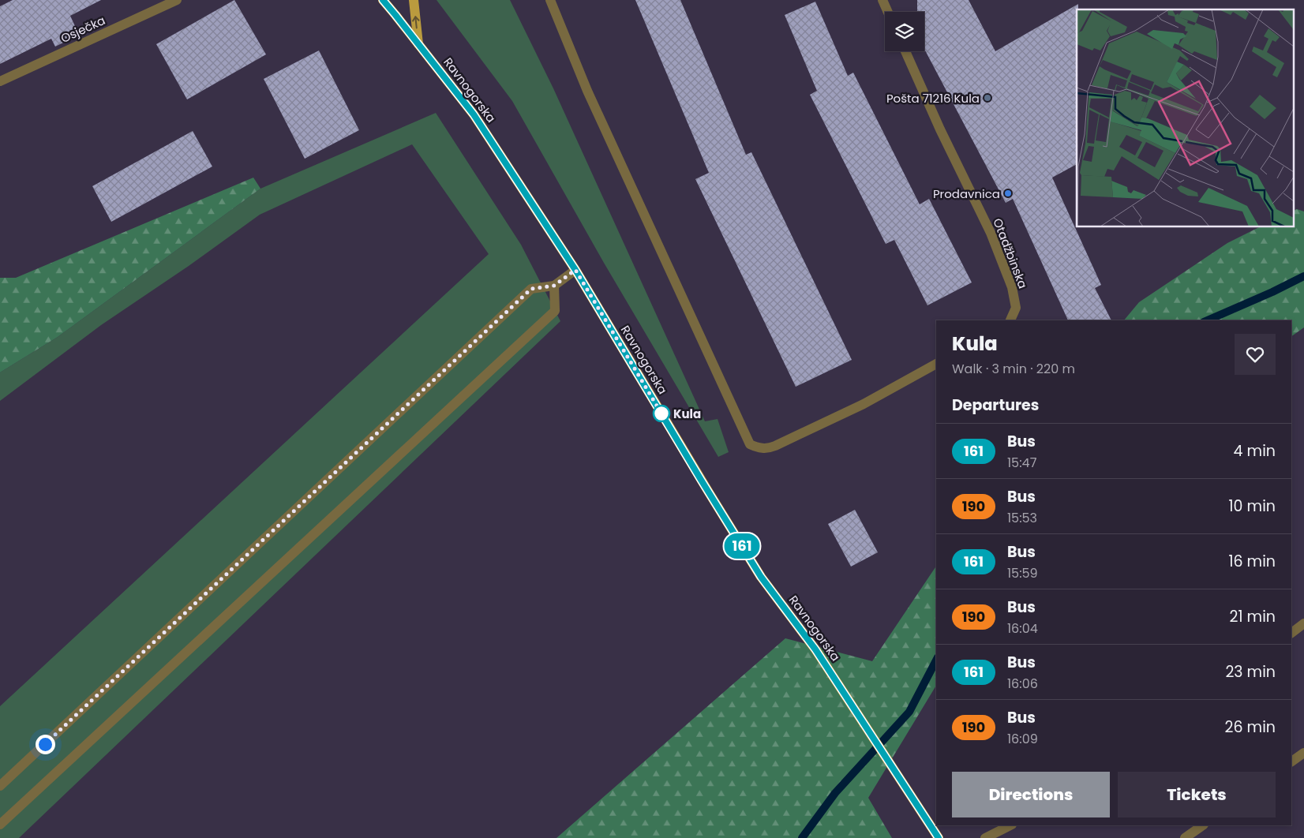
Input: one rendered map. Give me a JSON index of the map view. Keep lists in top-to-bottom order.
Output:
{
  "streets": {
    "main road": ["Ravnogorska"],
    "street": ["Osječka", "Otadžbinska"]
  },
  "places": ["Pošta 71216 Kula", "Prodavnica", "Kula"],
  "lines": ["bus line 161"],
  "page": {
    "on_map": "161",
    "heading": [
      ["Kula", "Walk · 3 min · 220 m"],
      "Departures"
    ],
    "list": [
      {
        "mark": "161",
        "name": "Bus",
        "note": "15:47",
        "value": "4 min"
      },
      {
        "mark": "190",
        "name": "Bus",
        "note": "15:53",
        "value": "10 min"
      },
      {
        "mark": "161",
        "name": "Bus",
        "note": "15:59",
        "value": "16 min"
      },
      {
        "mark": "190",
        "name": "Bus",
        "note": "16:04",
        "value": "21 min"
      },
      {
        "mark": "161",
        "name": "Bus",
        "note": "16:06",
        "value": "23 min"
      },
      {
        "mark": "190",
        "name": "Bus",
        "note": "16:09",
        "value": "26 min"
      }
    ],
    "buttons": ["Directions", "Tickets"]
  }
}
